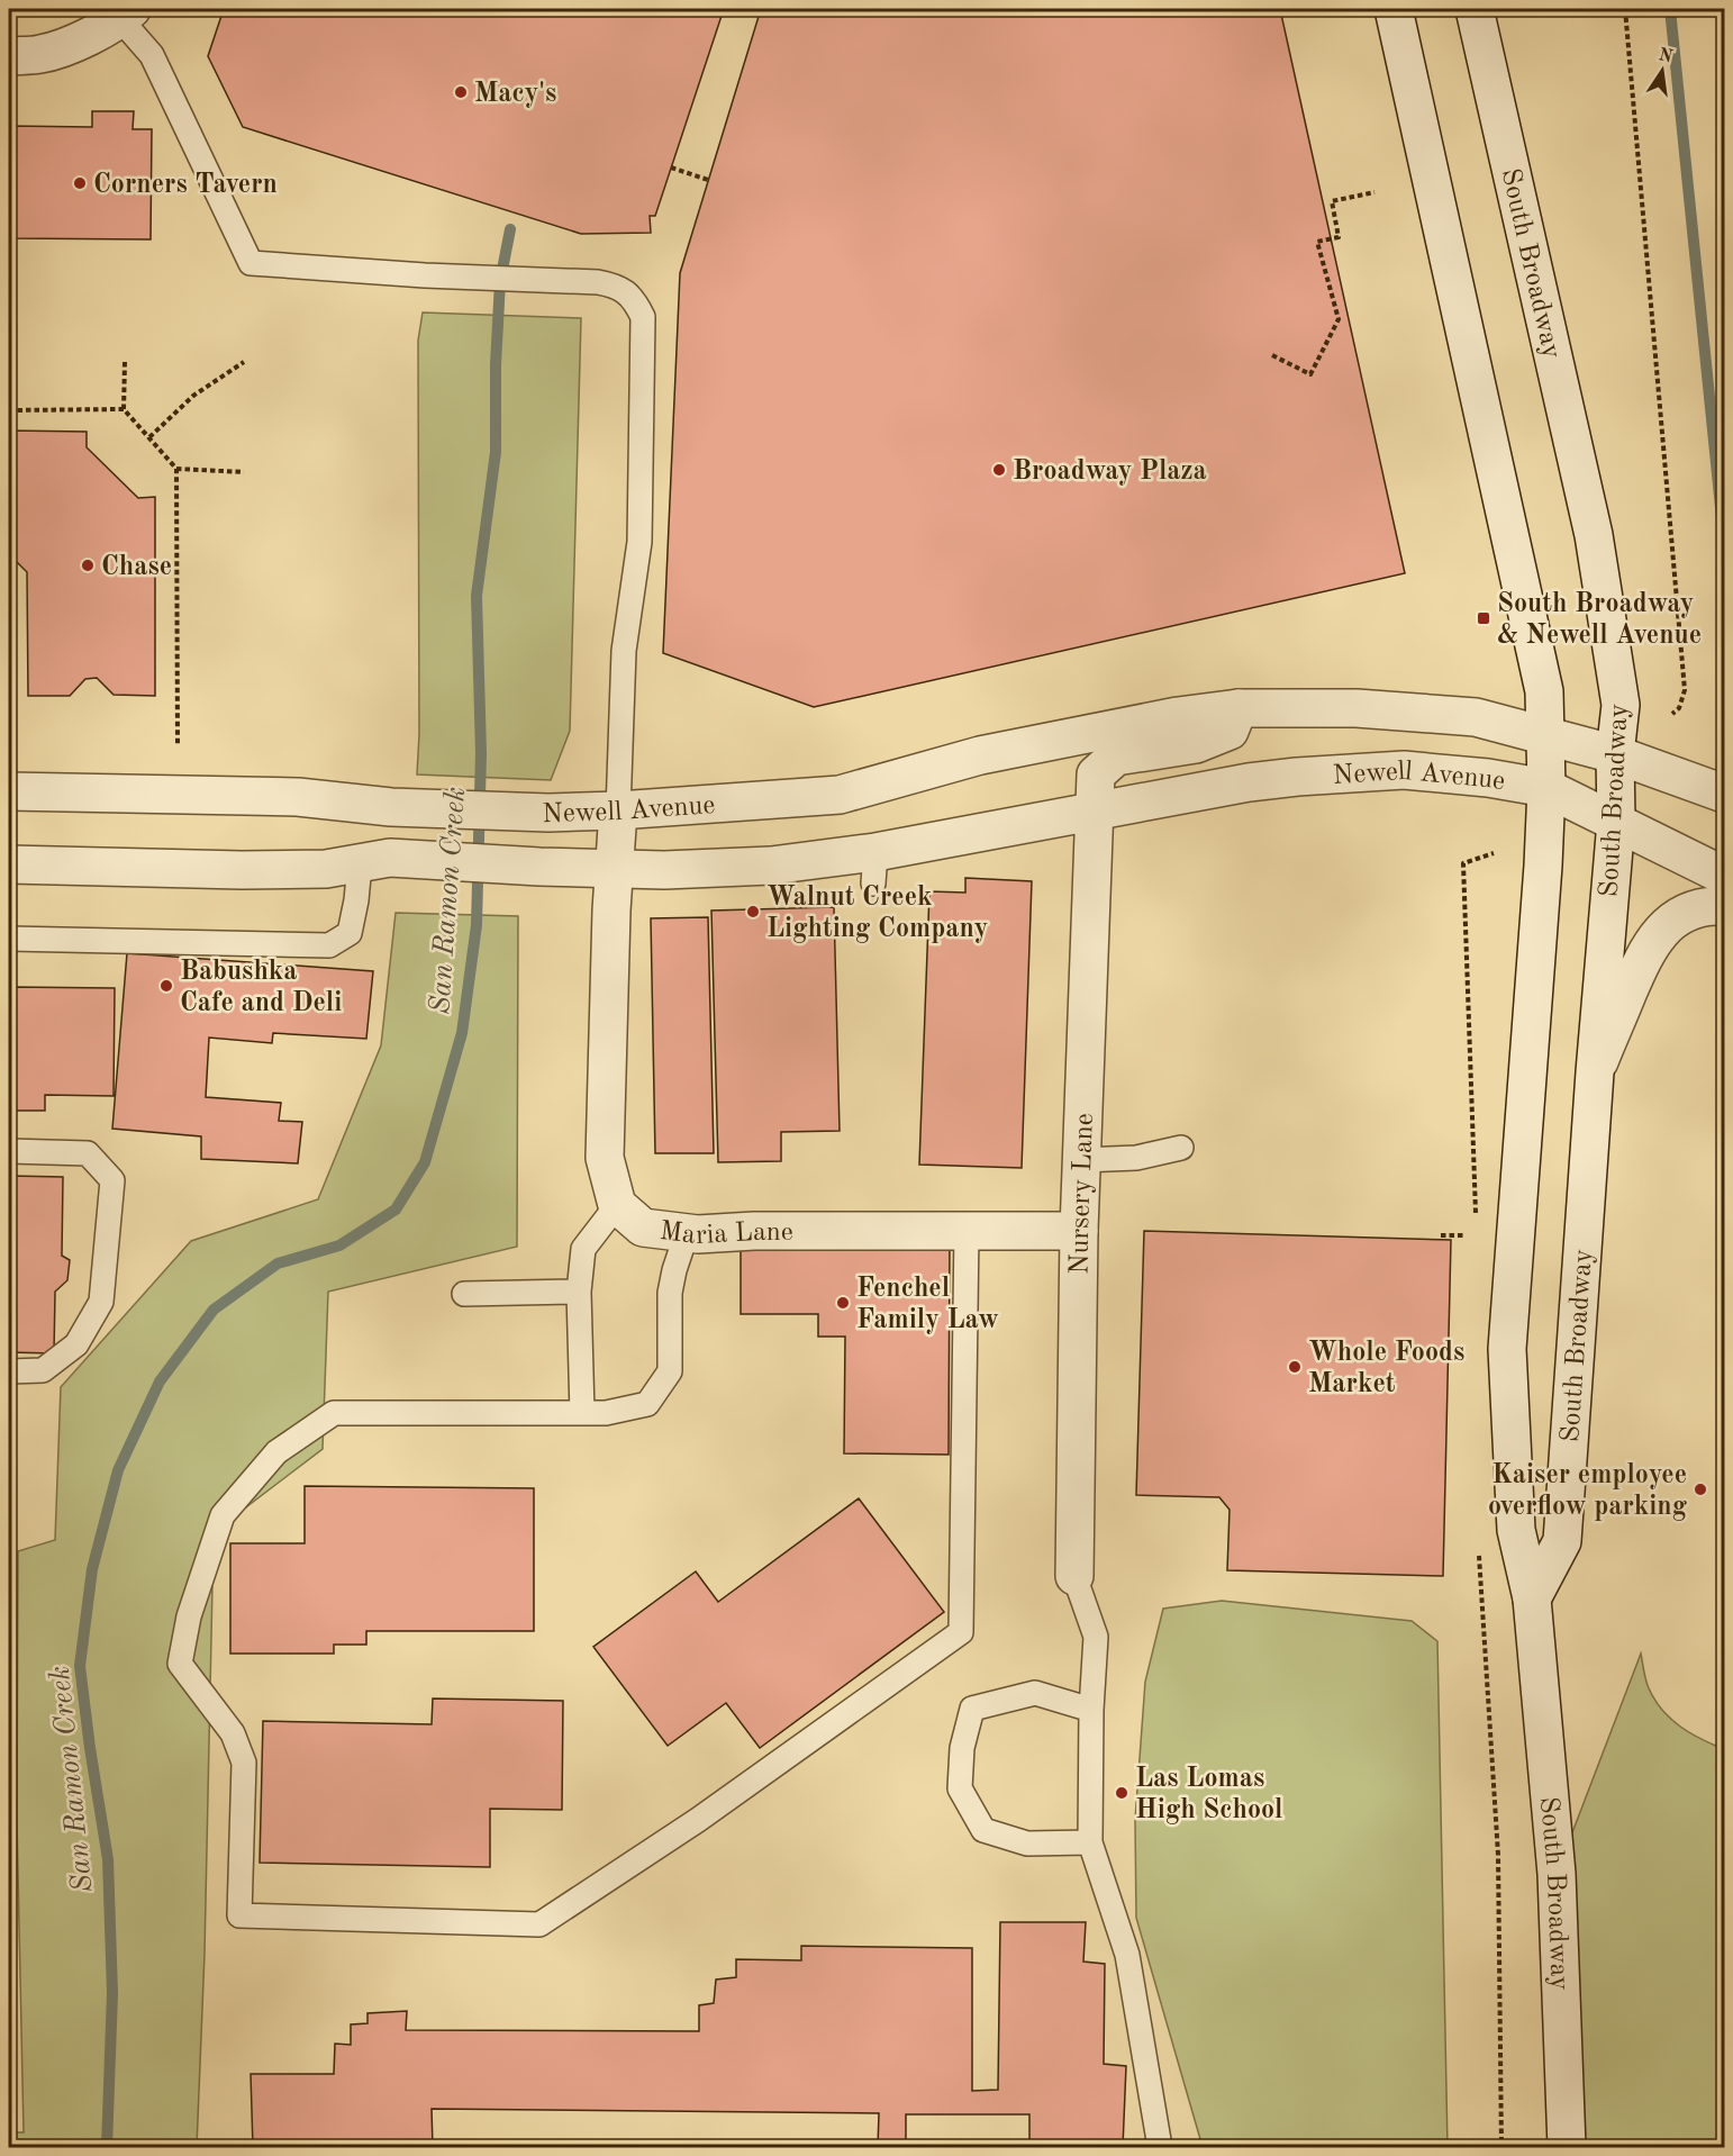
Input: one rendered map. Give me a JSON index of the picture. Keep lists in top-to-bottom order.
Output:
{
  "streets": {
    "street": [
      "South Broadway",
      "Newell Avenue",
      "Nursery Lane",
      "Maria Lane"
    ]
  },
  "crossings": [
    ["South Broadway", "Newell Avenue"],
    ["Newell Avenue", "Nursery Lane"],
    ["Nursery Lane", "Maria Lane"]
  ],
  "water": ["San Ramon Creek"],
  "places": {
    "other": [
      "Macy's",
      "Corners Tavern",
      "Broadway Plaza",
      "Chase",
      "Walnut Creek Lighting Company",
      "Babushka Cafe and Deli",
      "Fenchel Family Law",
      "Whole Foods Market",
      "Kaiser employee overflow parking",
      "Las Lomas High School"
    ],
    "transit": ["South Broadway & Newell Avenue"]
  },
  "north": "top"
}
